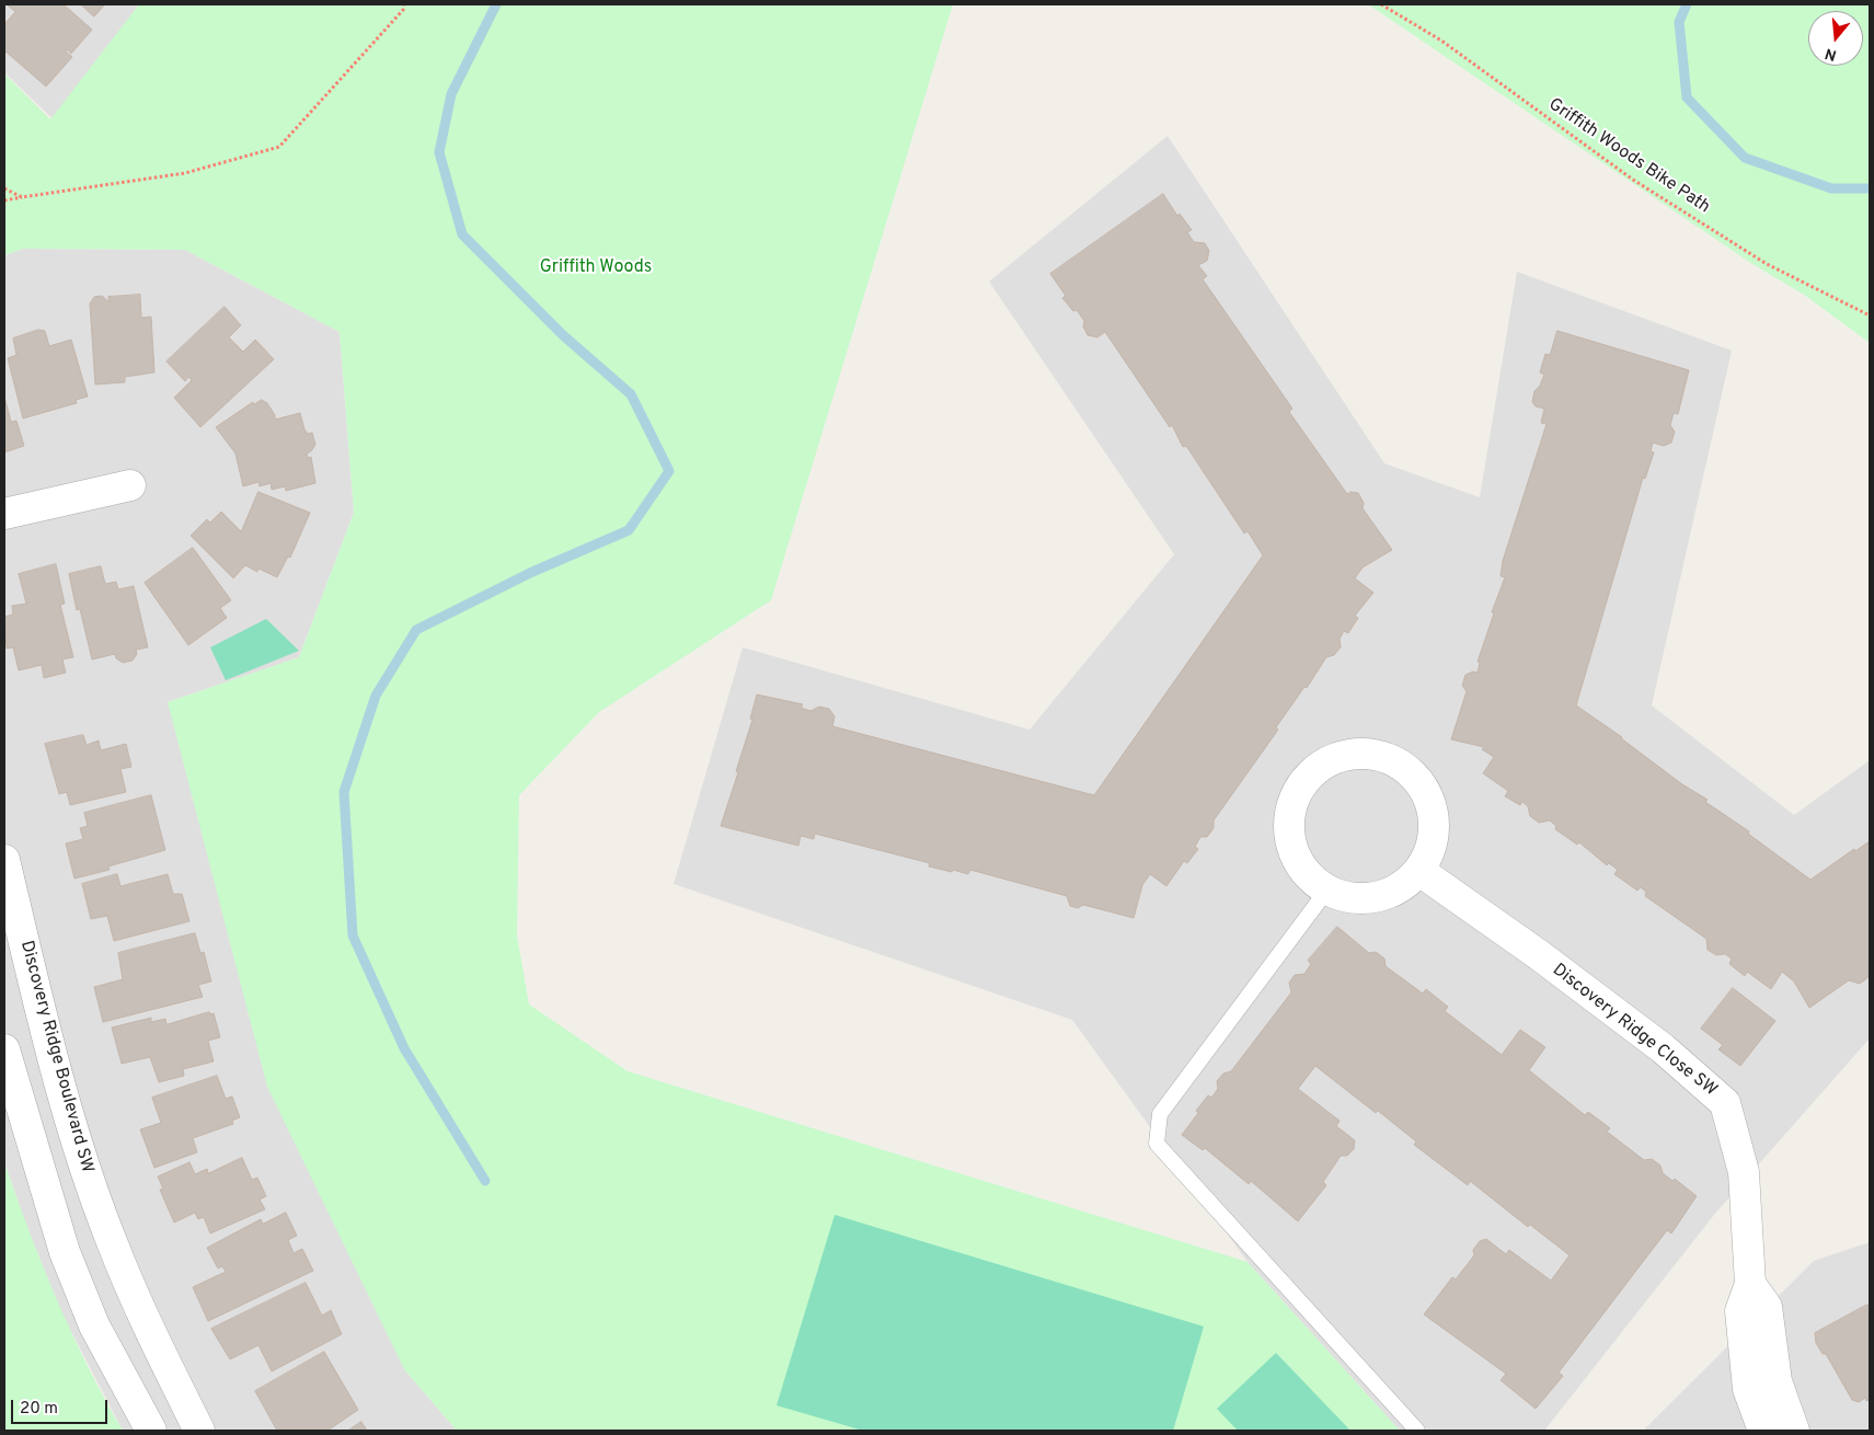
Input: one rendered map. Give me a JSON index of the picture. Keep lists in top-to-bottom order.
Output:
{
  "streets": {
    "street": ["Discovery Ridge Close SW", "Discovery Ridge Boulevard SW"],
    "path": ["Griffith Woods Bike Path"]
  },
  "parks": ["Griffith Woods"],
  "scale_bar": "20 m",
  "north": "bottom"
}
